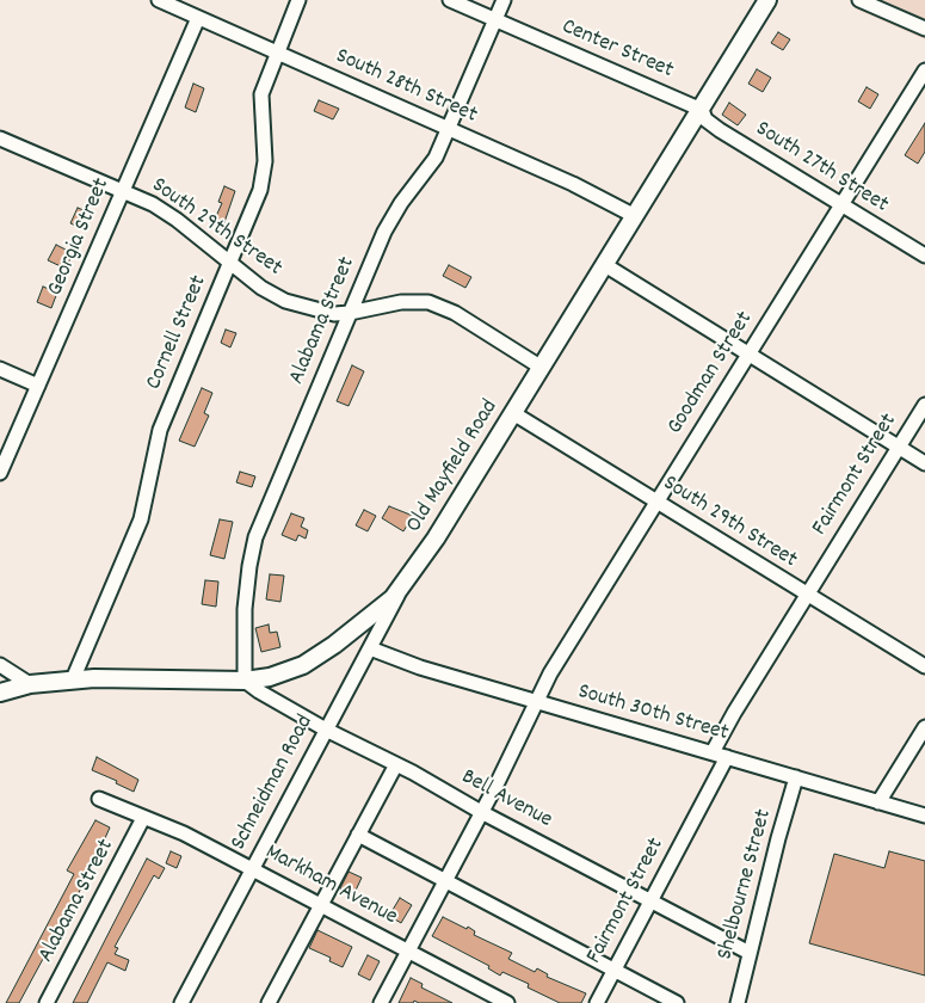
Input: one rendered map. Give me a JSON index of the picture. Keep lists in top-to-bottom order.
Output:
{
  "streets": {
    "main road": ["Old Mayfield Road"],
    "street": [
      "Center Street",
      "South 28th Street",
      "South 27th Street",
      "South 29th Street",
      "Georgia Street",
      "Alabama Street",
      "Cornell Street",
      "Goodman Street",
      "Fairmont Street",
      "South 30th Street",
      "Schneidman Road",
      "Bell Avenue",
      "Shelbourne Street",
      "Markham Avenue"
    ]
  },
  "crossings": [
    ["Center Street", "South 27th Street"],
    ["Center Street", "Alabama Street"],
    ["Center Street", "Old Mayfield Road"],
    ["South 28th Street", "Georgia Street"],
    ["South 28th Street", "Alabama Street"],
    ["South 28th Street", "Cornell Street"],
    ["South 28th Street", "Old Mayfield Road"],
    ["South 27th Street", "Goodman Street"],
    ["South 27th Street", "Old Mayfield Road"],
    ["South 29th Street", "Georgia Street"],
    ["South 29th Street", "Alabama Street"],
    ["South 29th Street", "Cornell Street"],
    ["South 29th Street", "Goodman Street"],
    ["South 29th Street", "Old Mayfield Road"],
    ["South 29th Street", "Fairmont Street"],
    ["Alabama Street", "Old Mayfield Road"],
    ["Alabama Street", "Bell Avenue"],
    ["Alabama Street", "Markham Avenue"],
    ["Cornell Street", "Old Mayfield Road"],
    ["Goodman Street", "South 30th Street"],
    ["Goodman Street", "Bell Avenue"],
    ["Goodman Street", "Markham Avenue"],
    ["Old Mayfield Road", "Schneidman Road"],
    ["Old Mayfield Road", "Bell Avenue"],
    ["Fairmont Street", "South 30th Street"],
    ["Fairmont Street", "Bell Avenue"],
    ["South 30th Street", "Schneidman Road"],
    ["South 30th Street", "Shelbourne Street"],
    ["Schneidman Road", "Bell Avenue"],
    ["Schneidman Road", "Markham Avenue"],
    ["Bell Avenue", "Shelbourne Street"]
  ]
}
